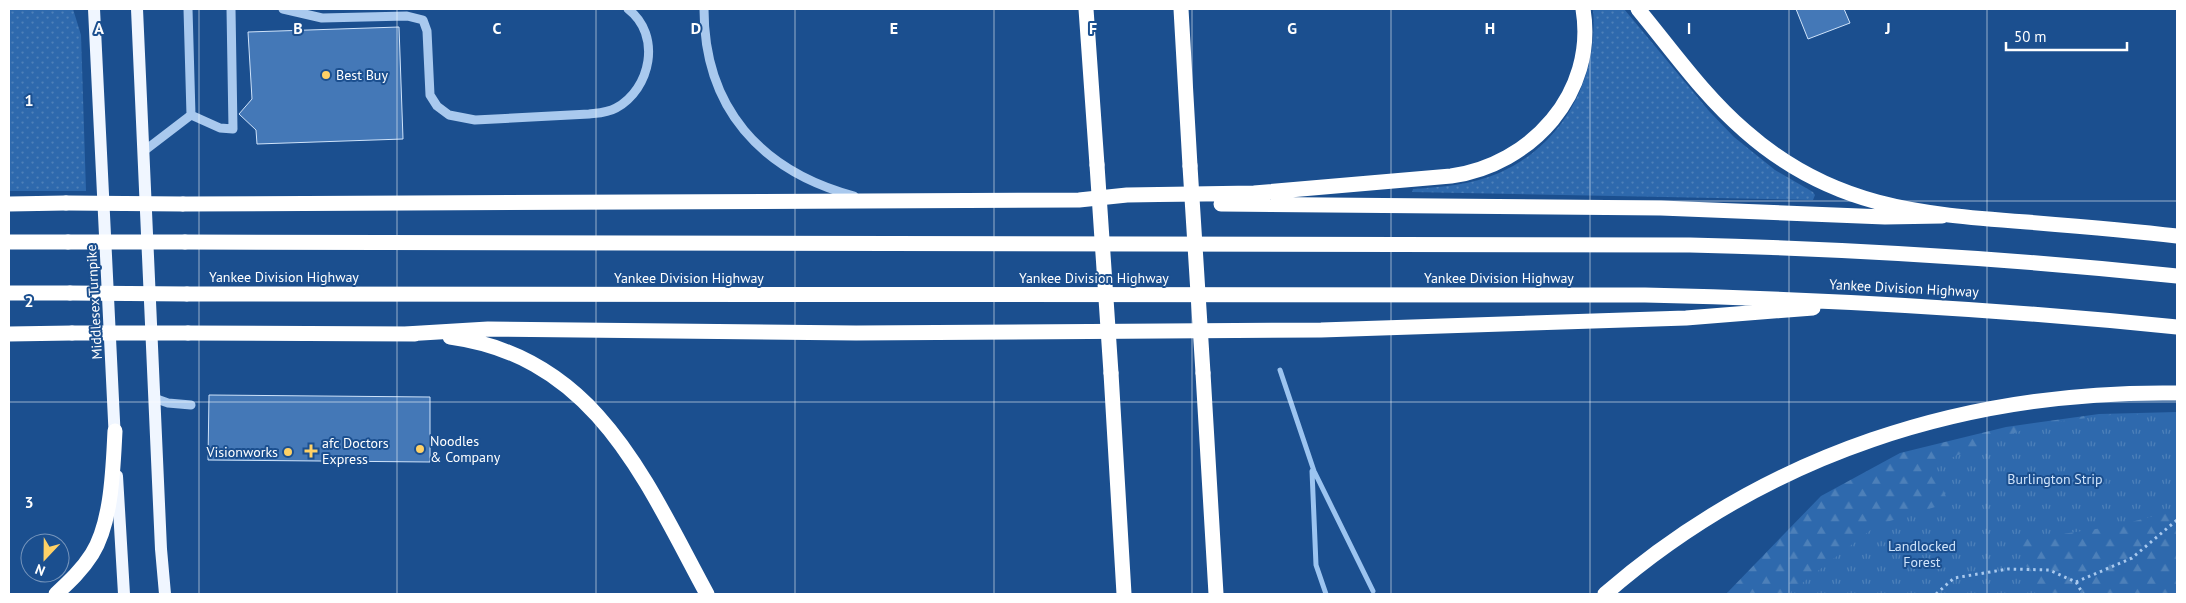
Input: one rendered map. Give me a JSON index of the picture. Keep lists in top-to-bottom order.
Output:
{
  "streets": {
    "highway": ["Yankee Division Highway"],
    "main road": ["Middlesex Turnpike"]
  },
  "parks": ["Burlington Strip", "Landlocked Forest"],
  "places": {
    "other": ["Best Buy", "Noodles & Company", "Visionworks"],
    "health": ["afc Doctors Express"]
  },
  "scale_bar": "50 m",
  "north": "bottom",
  "grid": {
    "columns": [
      "A",
      "B",
      "C",
      "D",
      "E",
      "F",
      "G",
      "H",
      "I",
      "J"
    ],
    "rows": ["1", "2", "3"]
  }
}
